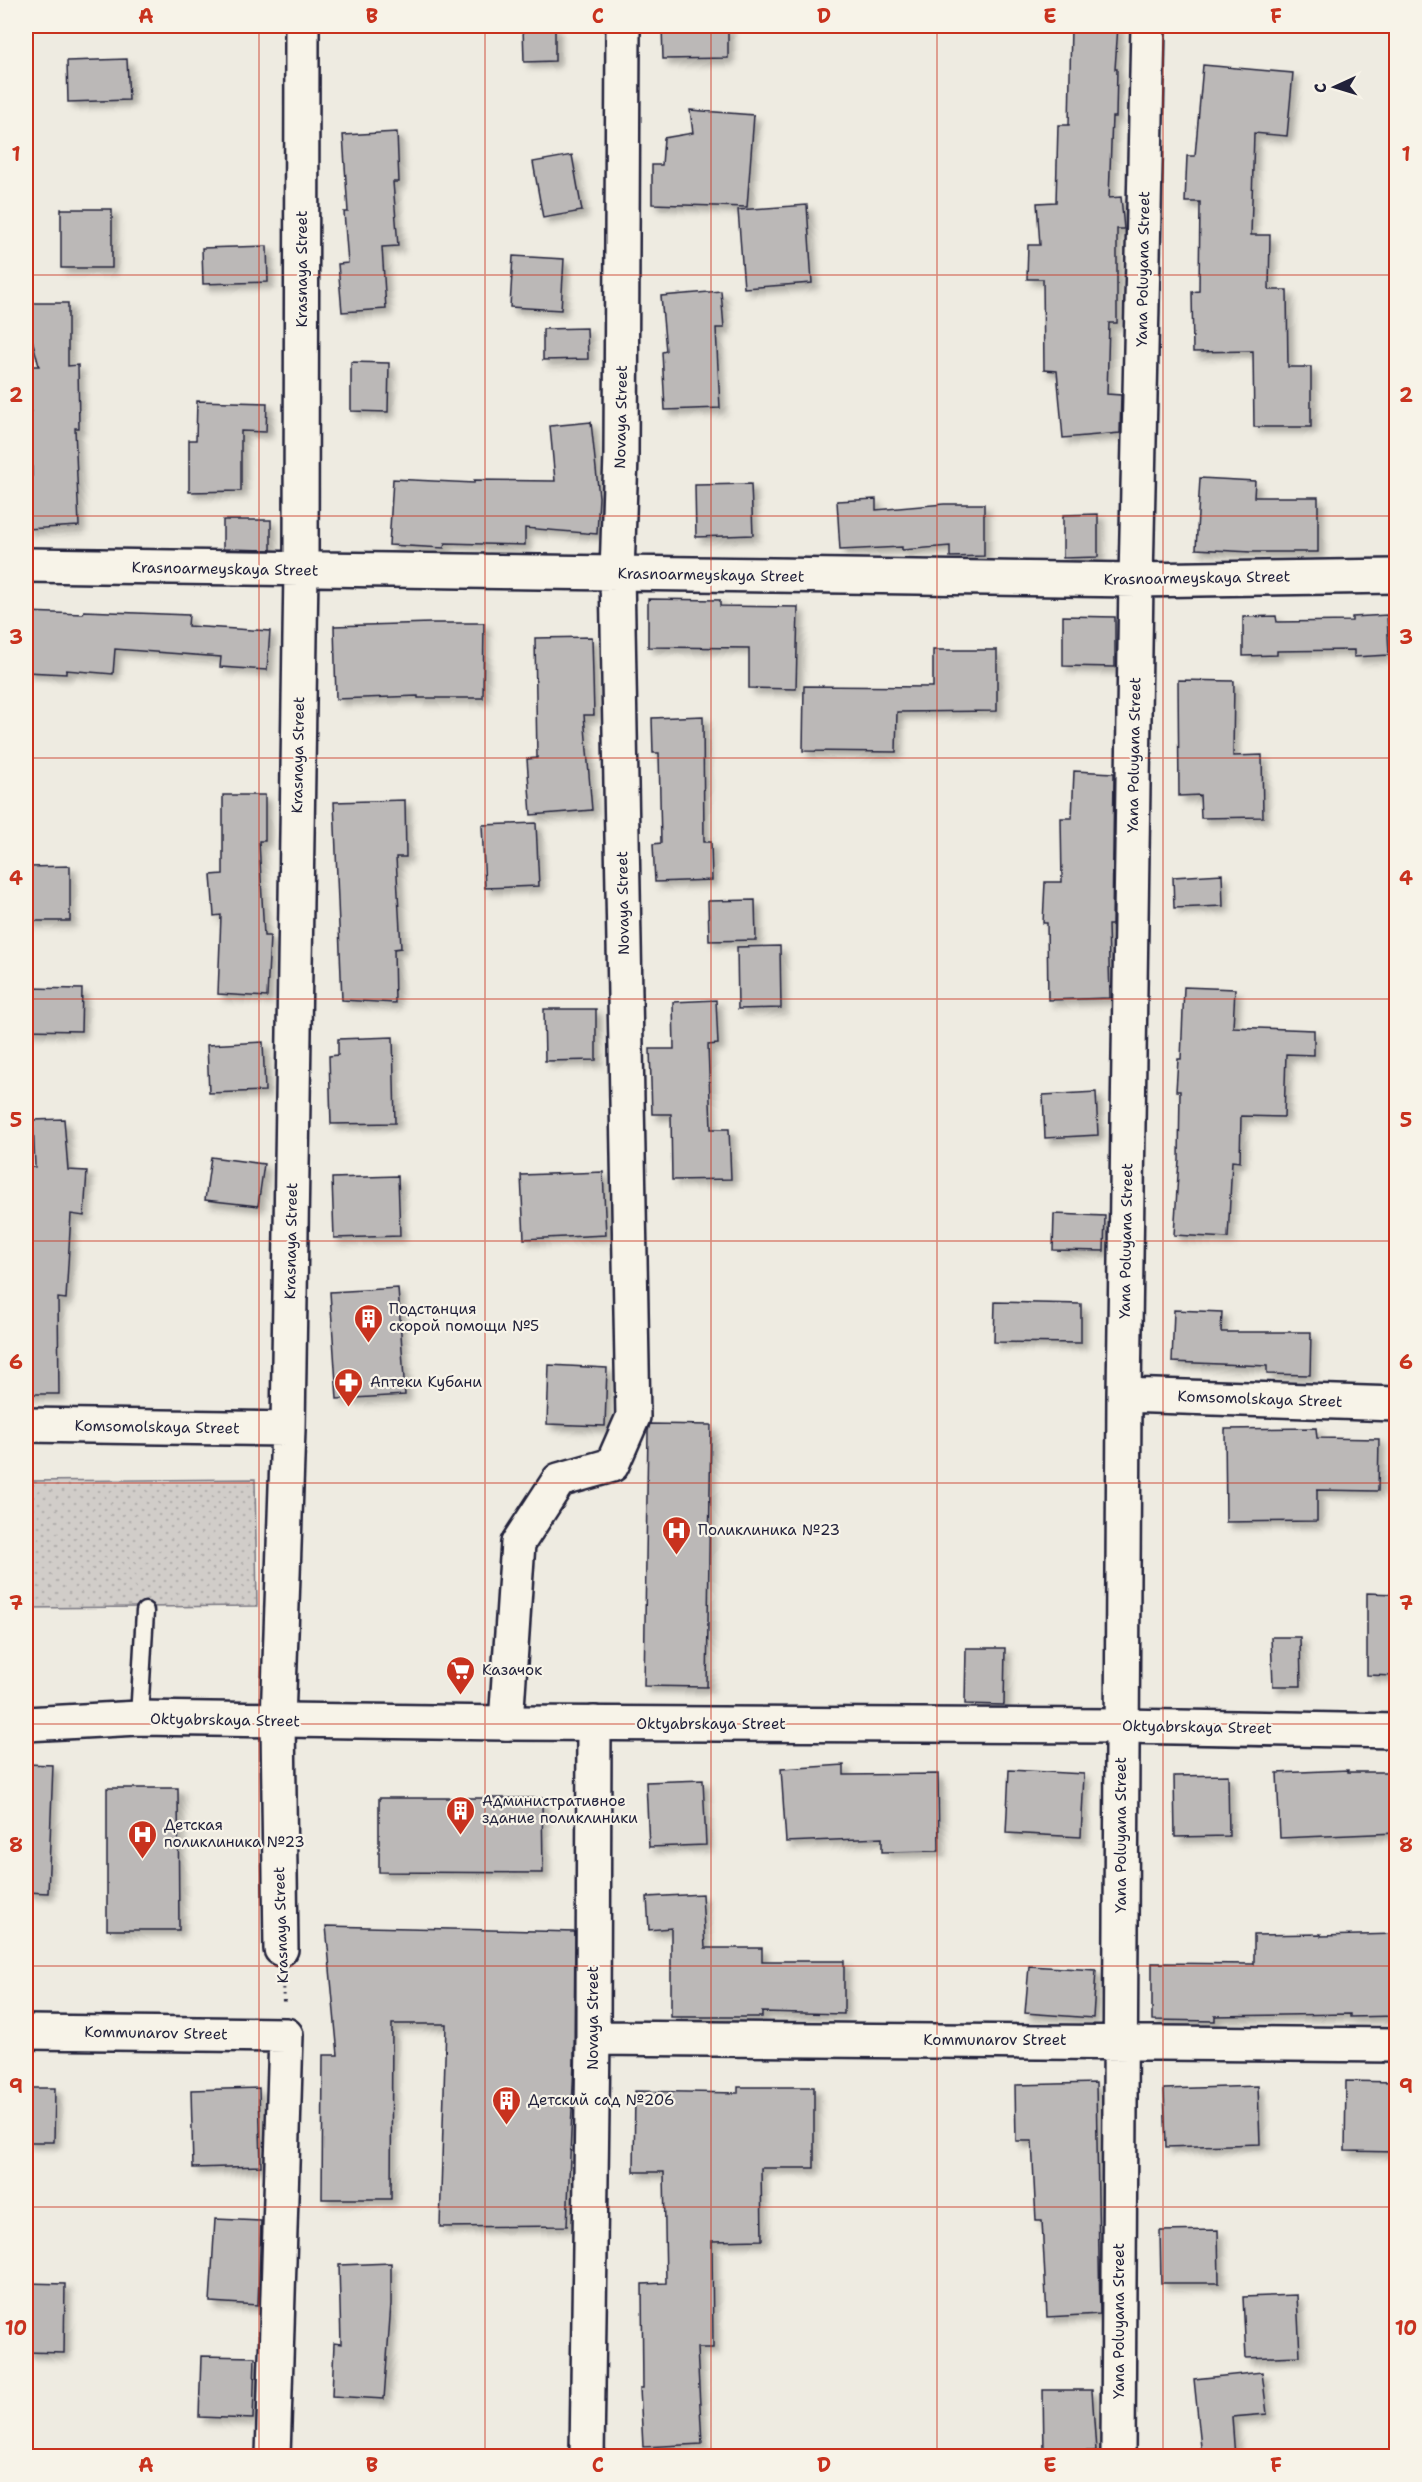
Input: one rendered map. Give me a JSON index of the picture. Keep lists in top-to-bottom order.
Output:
{
  "streets": {
    "street": [
      "Krasnaya Street",
      "Yana Poluyana Street",
      "Novaya Street",
      "Krasnoarmeyskaya Street",
      "Komsomolskaya Street",
      "Oktyabrskaya Street",
      "Kommunarov Street"
    ]
  },
  "crossings": [
    ["Krasnaya Street", "Krasnoarmeyskaya Street"],
    ["Krasnaya Street", "Komsomolskaya Street"],
    ["Krasnaya Street", "Oktyabrskaya Street"],
    ["Krasnaya Street", "Kommunarov Street"],
    ["Yana Poluyana Street", "Krasnoarmeyskaya Street"],
    ["Yana Poluyana Street", "Komsomolskaya Street"],
    ["Yana Poluyana Street", "Oktyabrskaya Street"],
    ["Yana Poluyana Street", "Kommunarov Street"],
    ["Novaya Street", "Krasnoarmeyskaya Street"],
    ["Novaya Street", "Oktyabrskaya Street"],
    ["Novaya Street", "Kommunarov Street"]
  ],
  "places": {
    "building": ["Подстанция скорой помощи №5", "Административное здание поликлиники", "Детский сад №206"],
    "pharmacy": ["Аптеки Кубани"],
    "hospital": ["Поликлиника №23", "Детская поликлиника №23"],
    "supermarket": ["Казачок"]
  },
  "north": "left",
  "grid": {
    "columns": [
      "A",
      "B",
      "C",
      "D",
      "E",
      "F"
    ],
    "rows": [
      "1",
      "2",
      "3",
      "4",
      "5",
      "6",
      "7",
      "8",
      "9",
      "10"
    ]
  }
}
